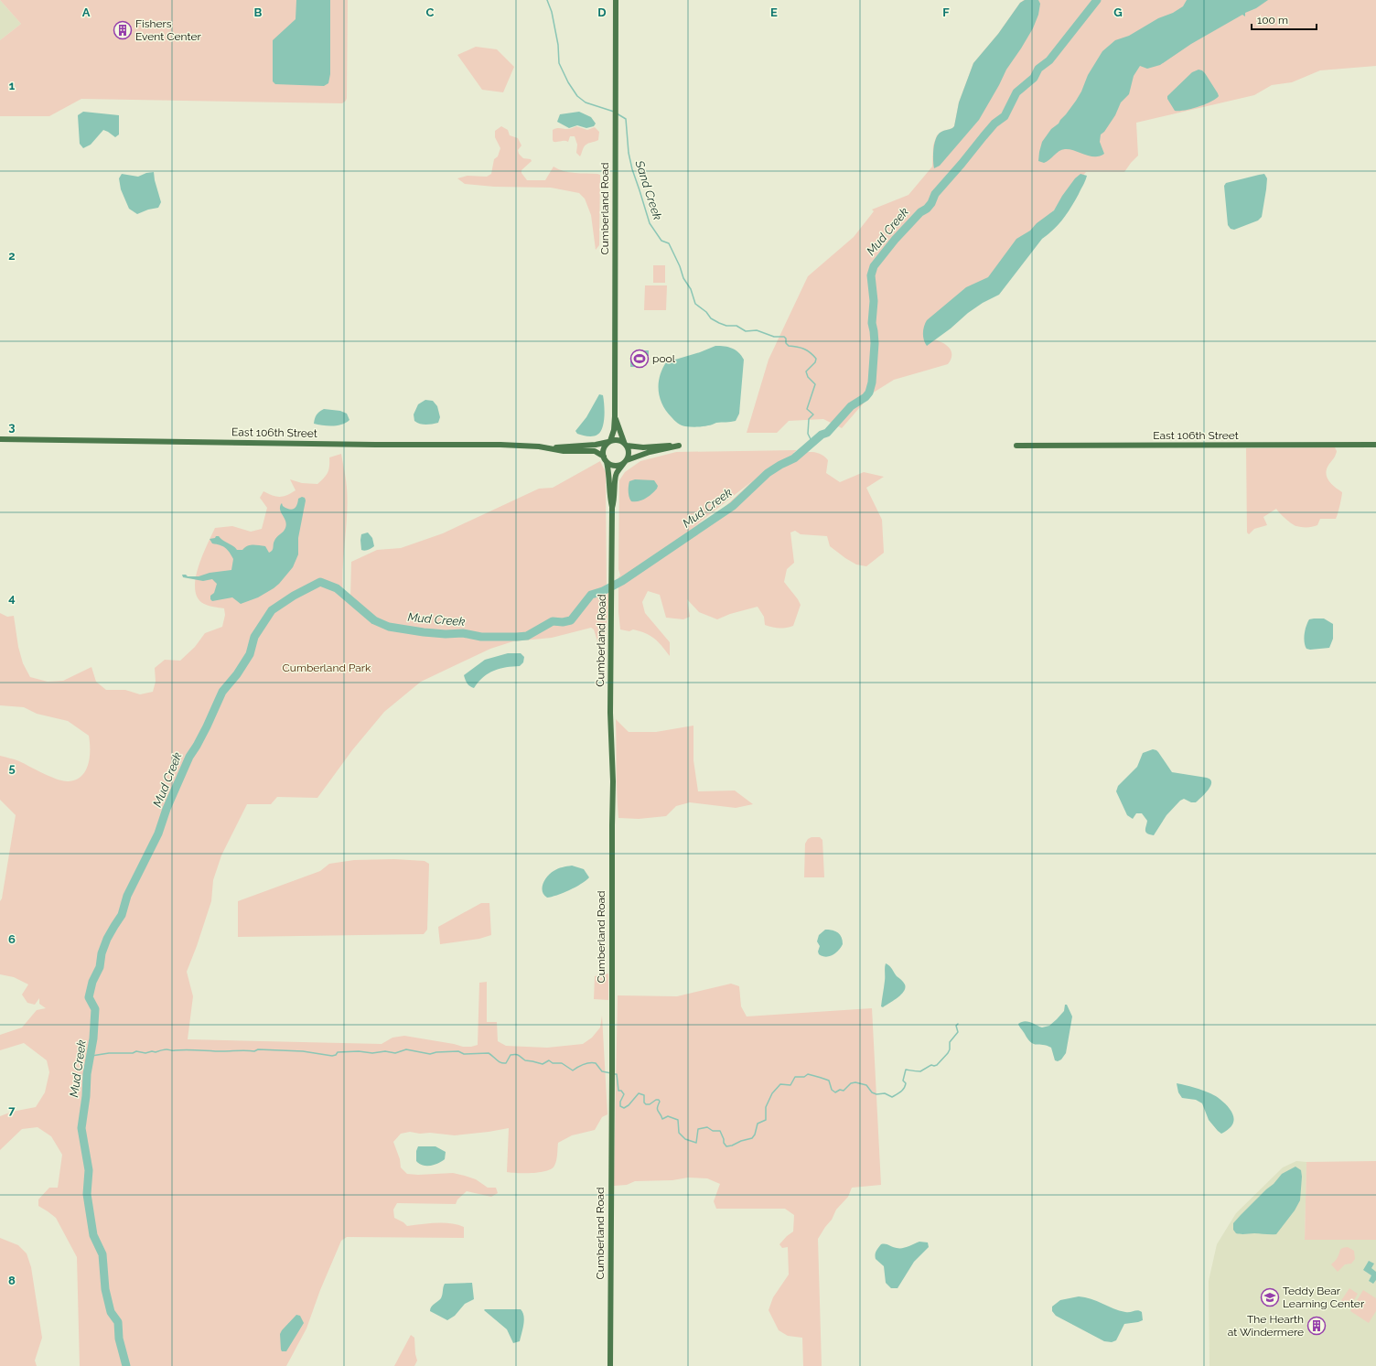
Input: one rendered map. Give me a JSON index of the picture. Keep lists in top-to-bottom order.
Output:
{
  "streets": {
    "main road": ["Cumberland Road", "East 106th Street"]
  },
  "crossings": [
    ["Cumberland Road", "East 106th Street"]
  ],
  "water": ["Sand Creek", "Mud Creek"],
  "parks": ["Cumberland Park"],
  "places": {
    "building": ["Fishers Event Center", "The Hearth at Windermere"],
    "sports": ["pool"],
    "school or university": ["Teddy Bear Learning Center"]
  },
  "scale_bar": "100 m",
  "grid": {
    "columns": [
      "A",
      "B",
      "C",
      "D",
      "E",
      "F",
      "G"
    ],
    "rows": [
      "1",
      "2",
      "3",
      "4",
      "5",
      "6",
      "7",
      "8"
    ]
  }
}
